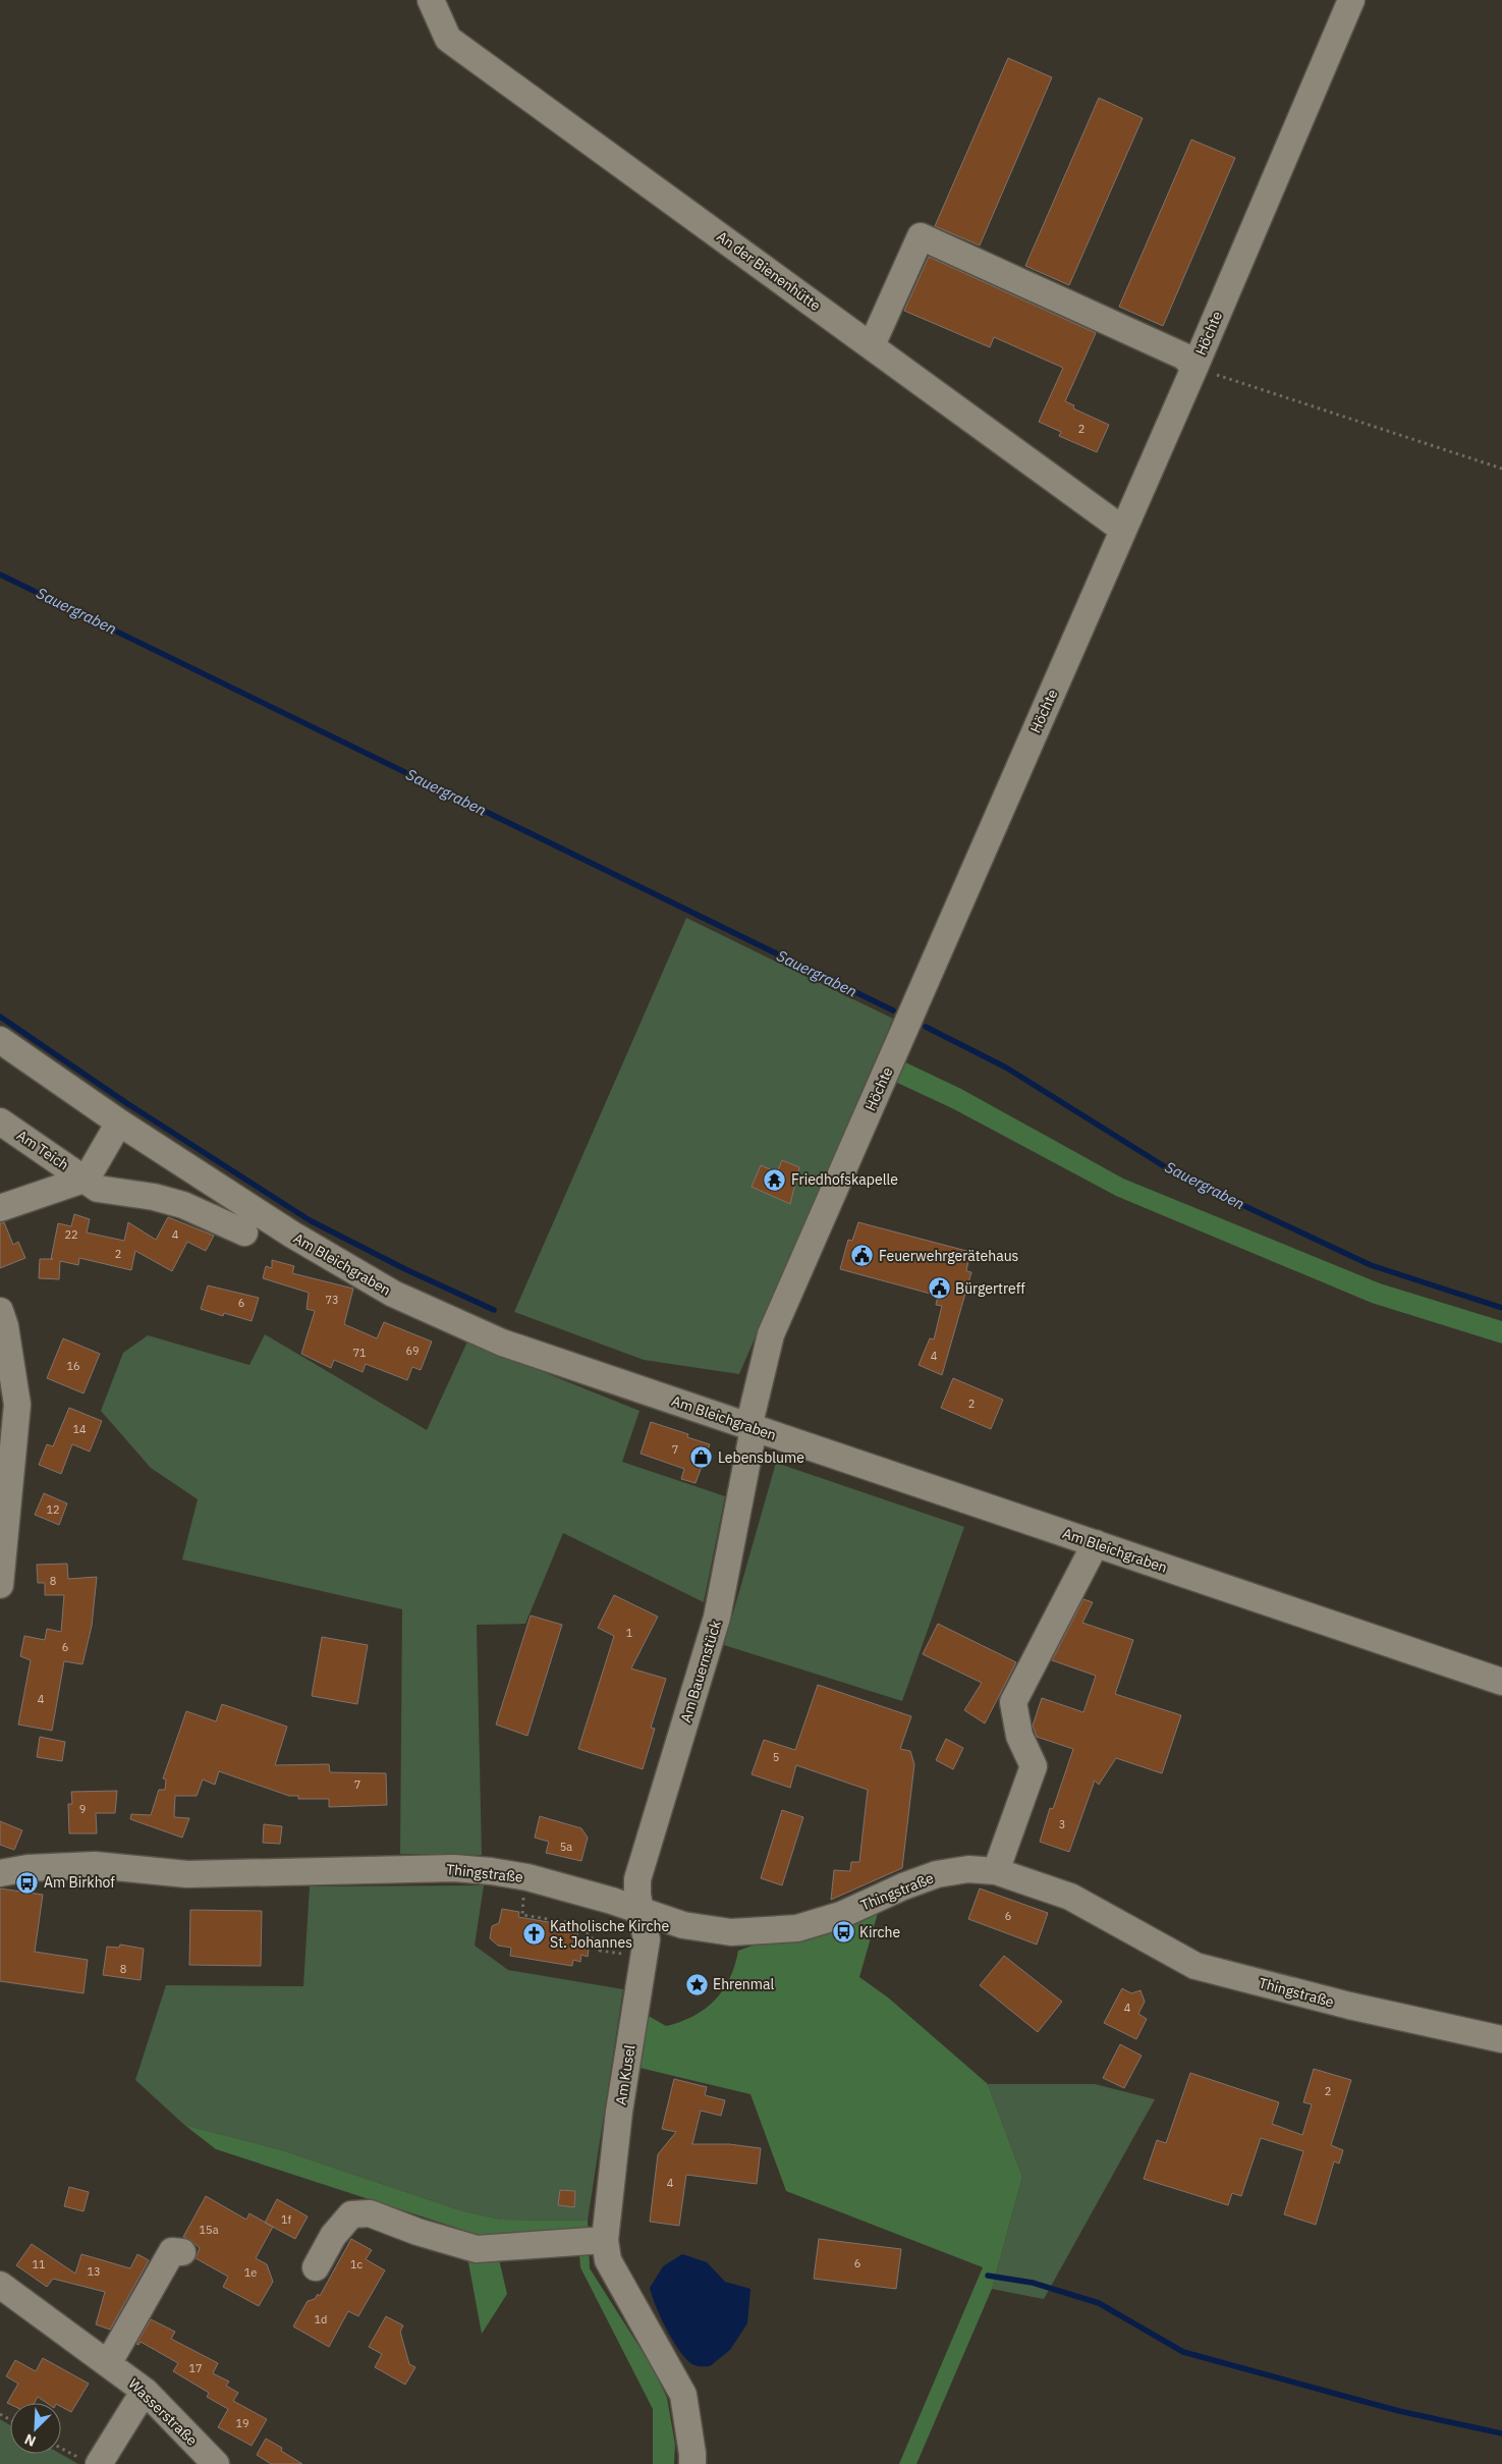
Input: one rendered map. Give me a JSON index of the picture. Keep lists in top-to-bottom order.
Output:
{
  "streets": {
    "street": [
      "An der Bienenhütte",
      "Höchte",
      "Am Teich",
      "Am Bleichgraben",
      "Am Bauernstück",
      "Thingstraße",
      "Am Kusel",
      "Wasserstraße"
    ]
  },
  "crossings": [
    ["An der Bienenhütte", "Höchte"],
    ["Höchte", "Am Bleichgraben"],
    ["Höchte", "Am Bauernstück"],
    ["Am Bleichgraben", "Am Bauernstück"],
    ["Am Bauernstück", "Thingstraße"],
    ["Am Bauernstück", "Am Kusel"],
    ["Thingstraße", "Am Kusel"]
  ],
  "water": ["Sauergraben"],
  "places": {
    "temple": ["Friedhofskapelle"],
    "public building": ["Feuerwehrgerätehaus", "Bürgertreff"],
    "shop": ["Lebensblume"],
    "bus stop": ["Am Birkhof", "Kirche"],
    "church": ["Katholische Kirche St. Johannes"],
    "place": ["Ehrenmal"]
  },
  "house_numbers": [
    "2",
    "22",
    "4",
    "2",
    "73",
    "6",
    "69",
    "71",
    "4",
    "16",
    "2",
    "14",
    "7",
    "12",
    "8",
    "1",
    "6",
    "4",
    "5",
    "7",
    "9",
    "3",
    "5a",
    "6",
    "8",
    "4",
    "2",
    "4",
    "1f",
    "15a",
    "6",
    "11",
    "1c",
    "13",
    "1e",
    "1d",
    "17",
    "19"
  ],
  "north": "bottom left"
}
